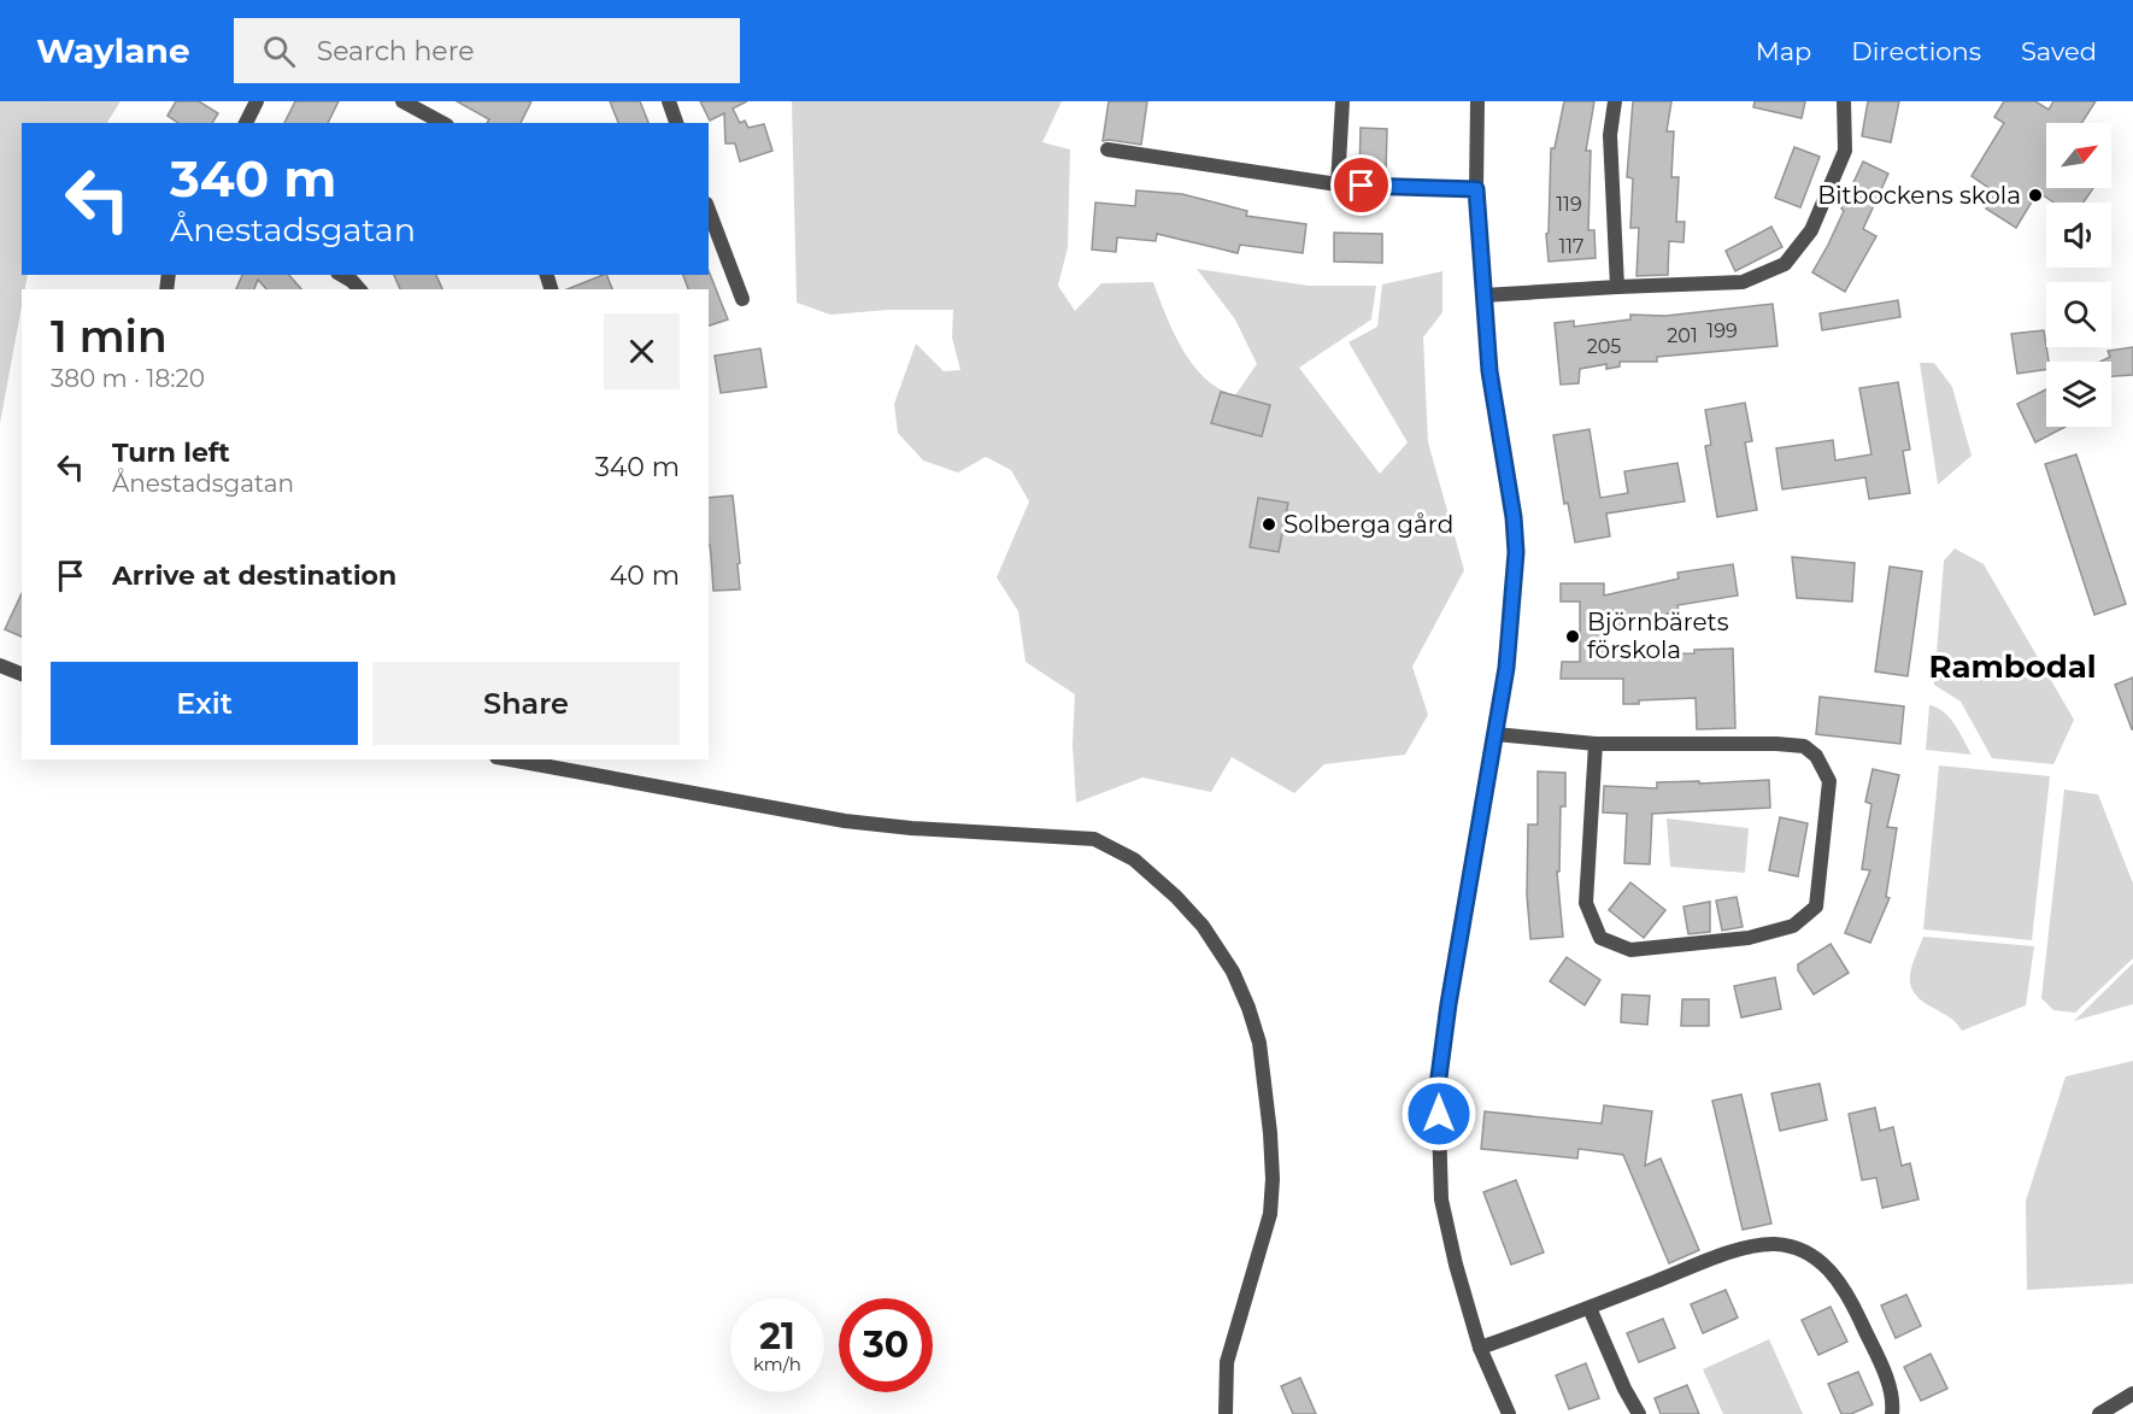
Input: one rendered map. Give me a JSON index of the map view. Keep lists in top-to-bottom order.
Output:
{
  "districts": ["Rambodal"],
  "places": ["Bitbockens skola", "Solberga gård", "Björnbärets förskola"],
  "house_numbers": [
    "119",
    "117",
    "199",
    "201",
    "205"
  ],
  "north": "top right",
  "page": {
    "header": "Waylane",
    "search": "Search here",
    "nav": ["Map", "Directions", "Saved"],
    "turn": ["340 m", "Ånestadsgatan"],
    "heading": ["1 min", "380 m · 18:20"],
    "list": [
      {
        "name": "Turn left",
        "note": "Ånestadsgatan",
        "value": "340 m"
      },
      {
        "name": "Arrive at destination",
        "value": "40 m"
      }
    ],
    "buttons": ["Exit", "Share"],
    "speed": "21 km/h",
    "limit": "30"
  }
}
